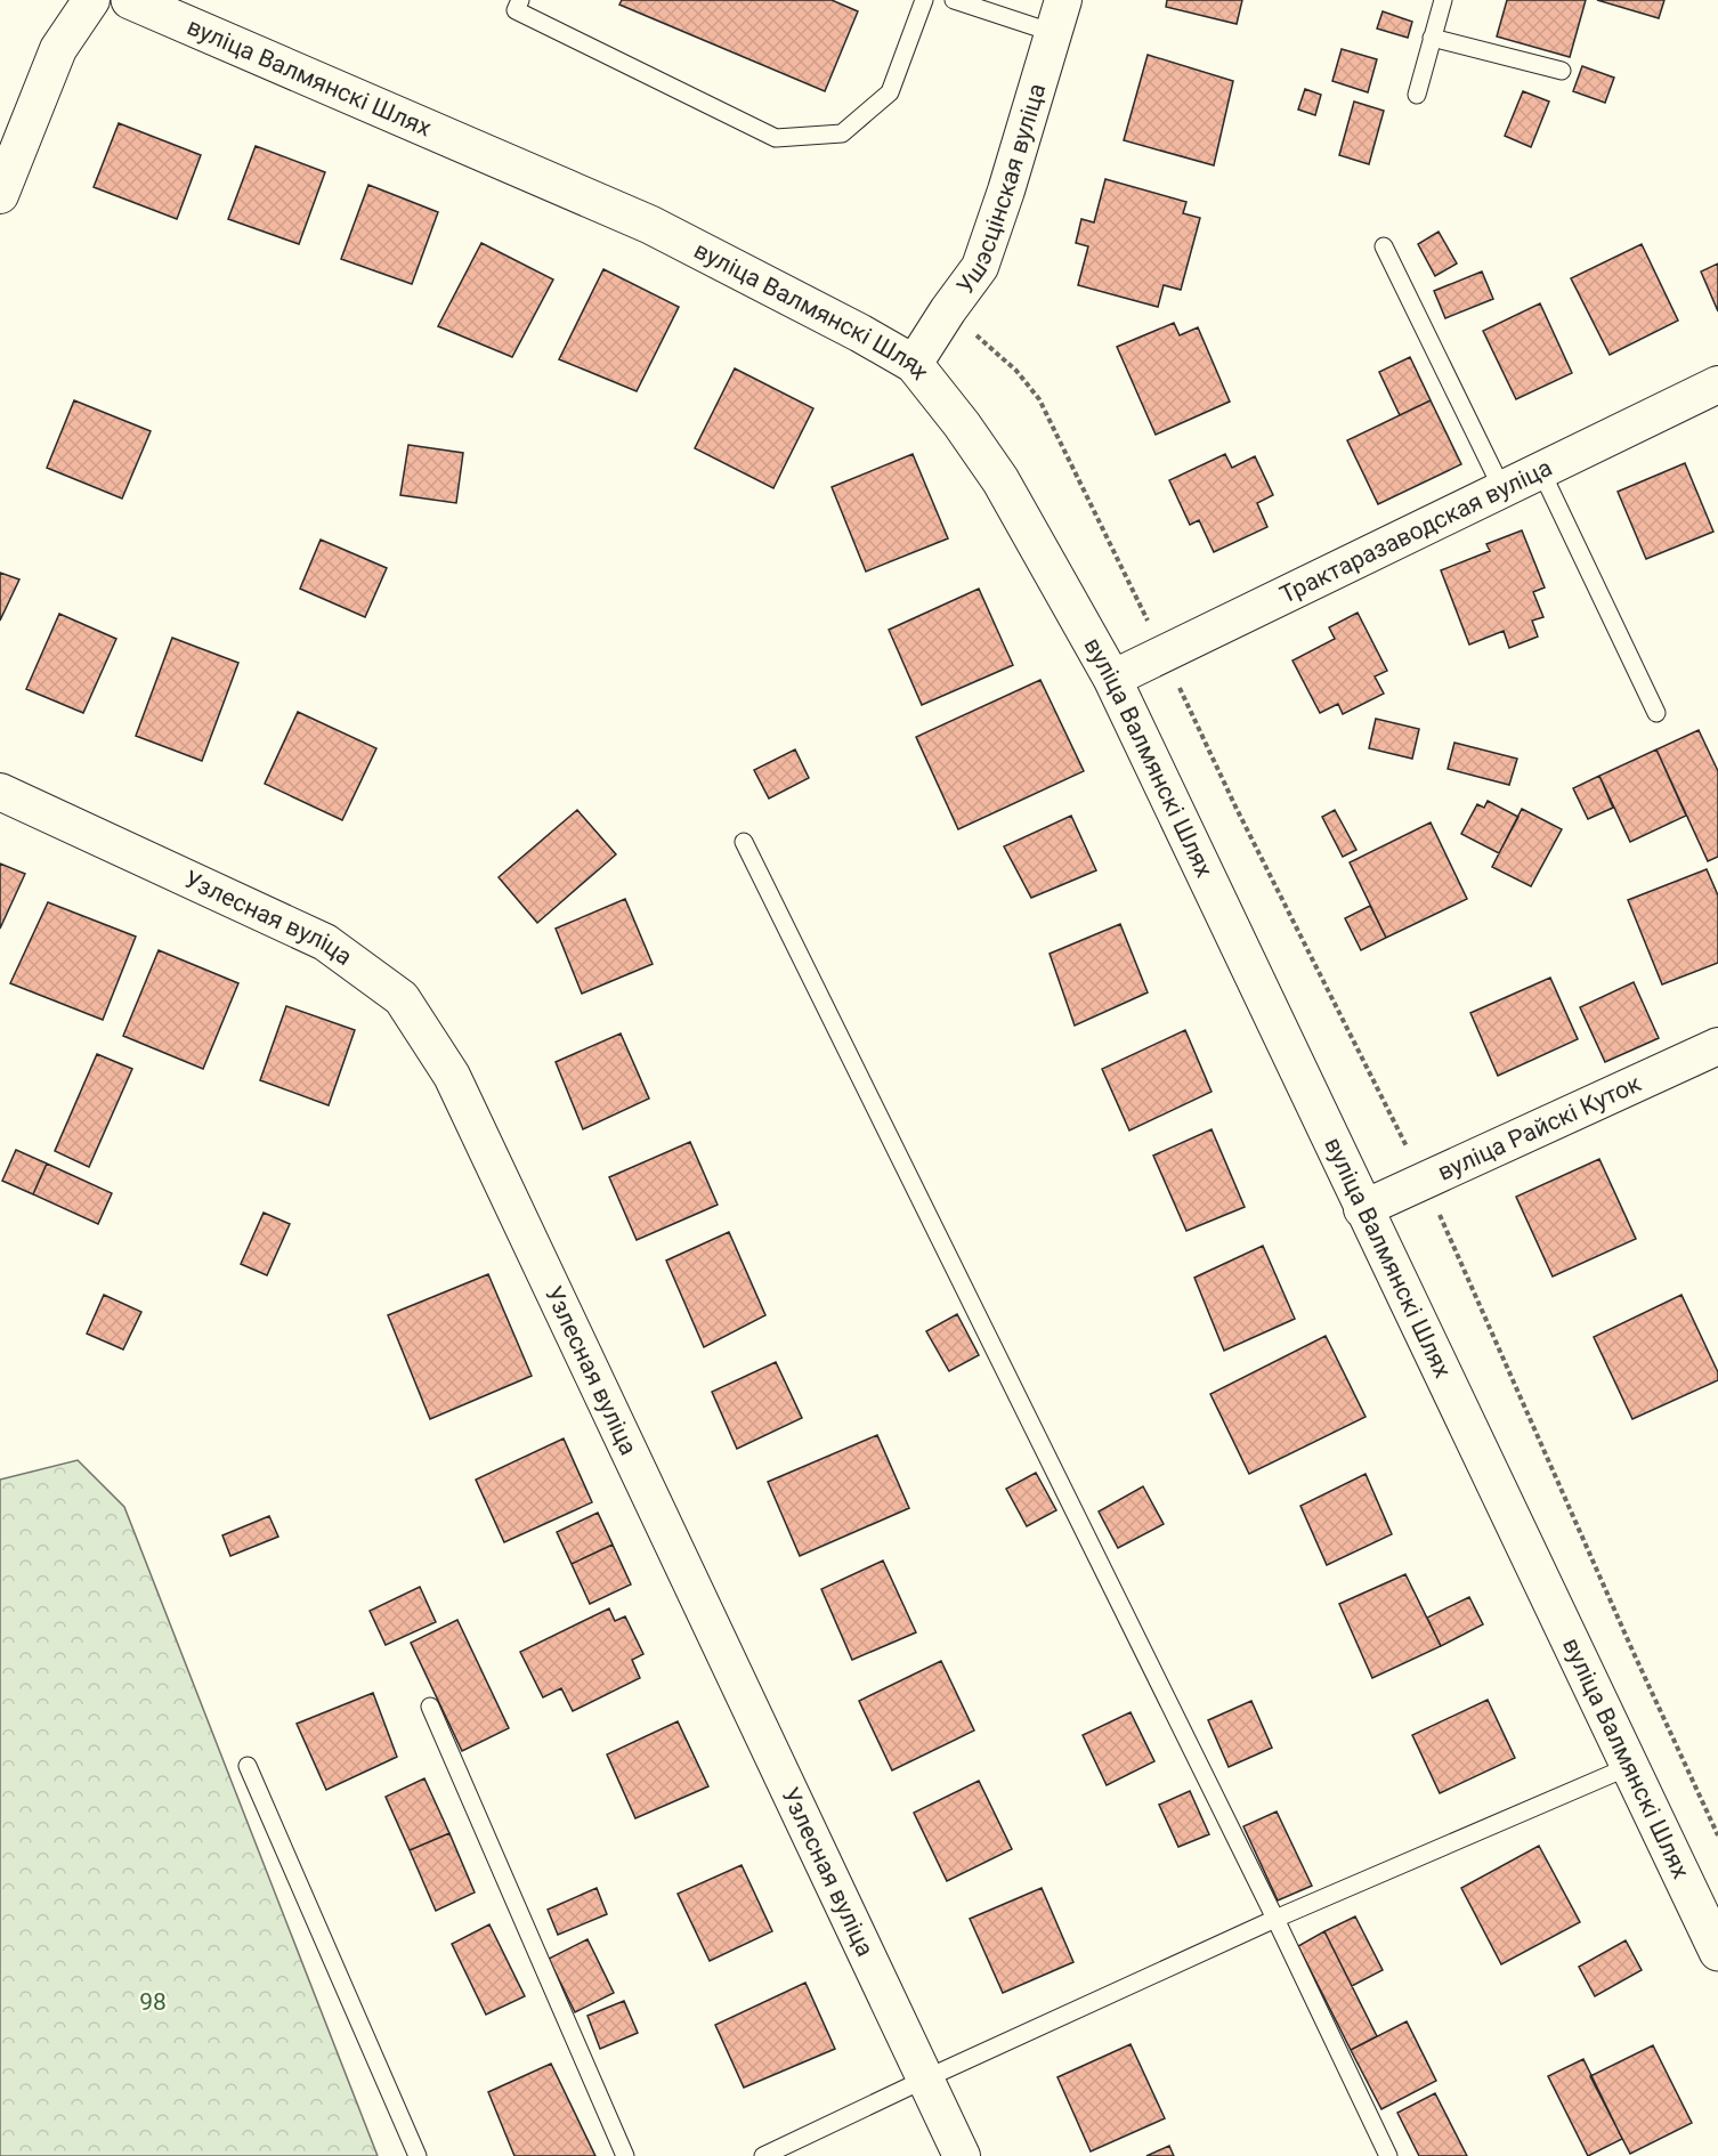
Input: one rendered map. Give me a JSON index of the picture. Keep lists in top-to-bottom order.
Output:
{
  "streets": {
    "street": [
      "вуліца Валмянскі Шлях",
      "Ушэсцінская вуліца",
      "Трактаразаводская вуліца",
      "Узлесная вуліца",
      "вуліца Райскі Куток"
    ]
  },
  "crossings": [
    ["вуліца Валмянскі Шлях", "Ушэсцінская вуліца"],
    ["вуліца Валмянскі Шлях", "Трактаразаводская вуліца"],
    ["вуліца Валмянскі Шлях", "вуліца Райскі Куток"]
  ],
  "parks": ["98"]
}
